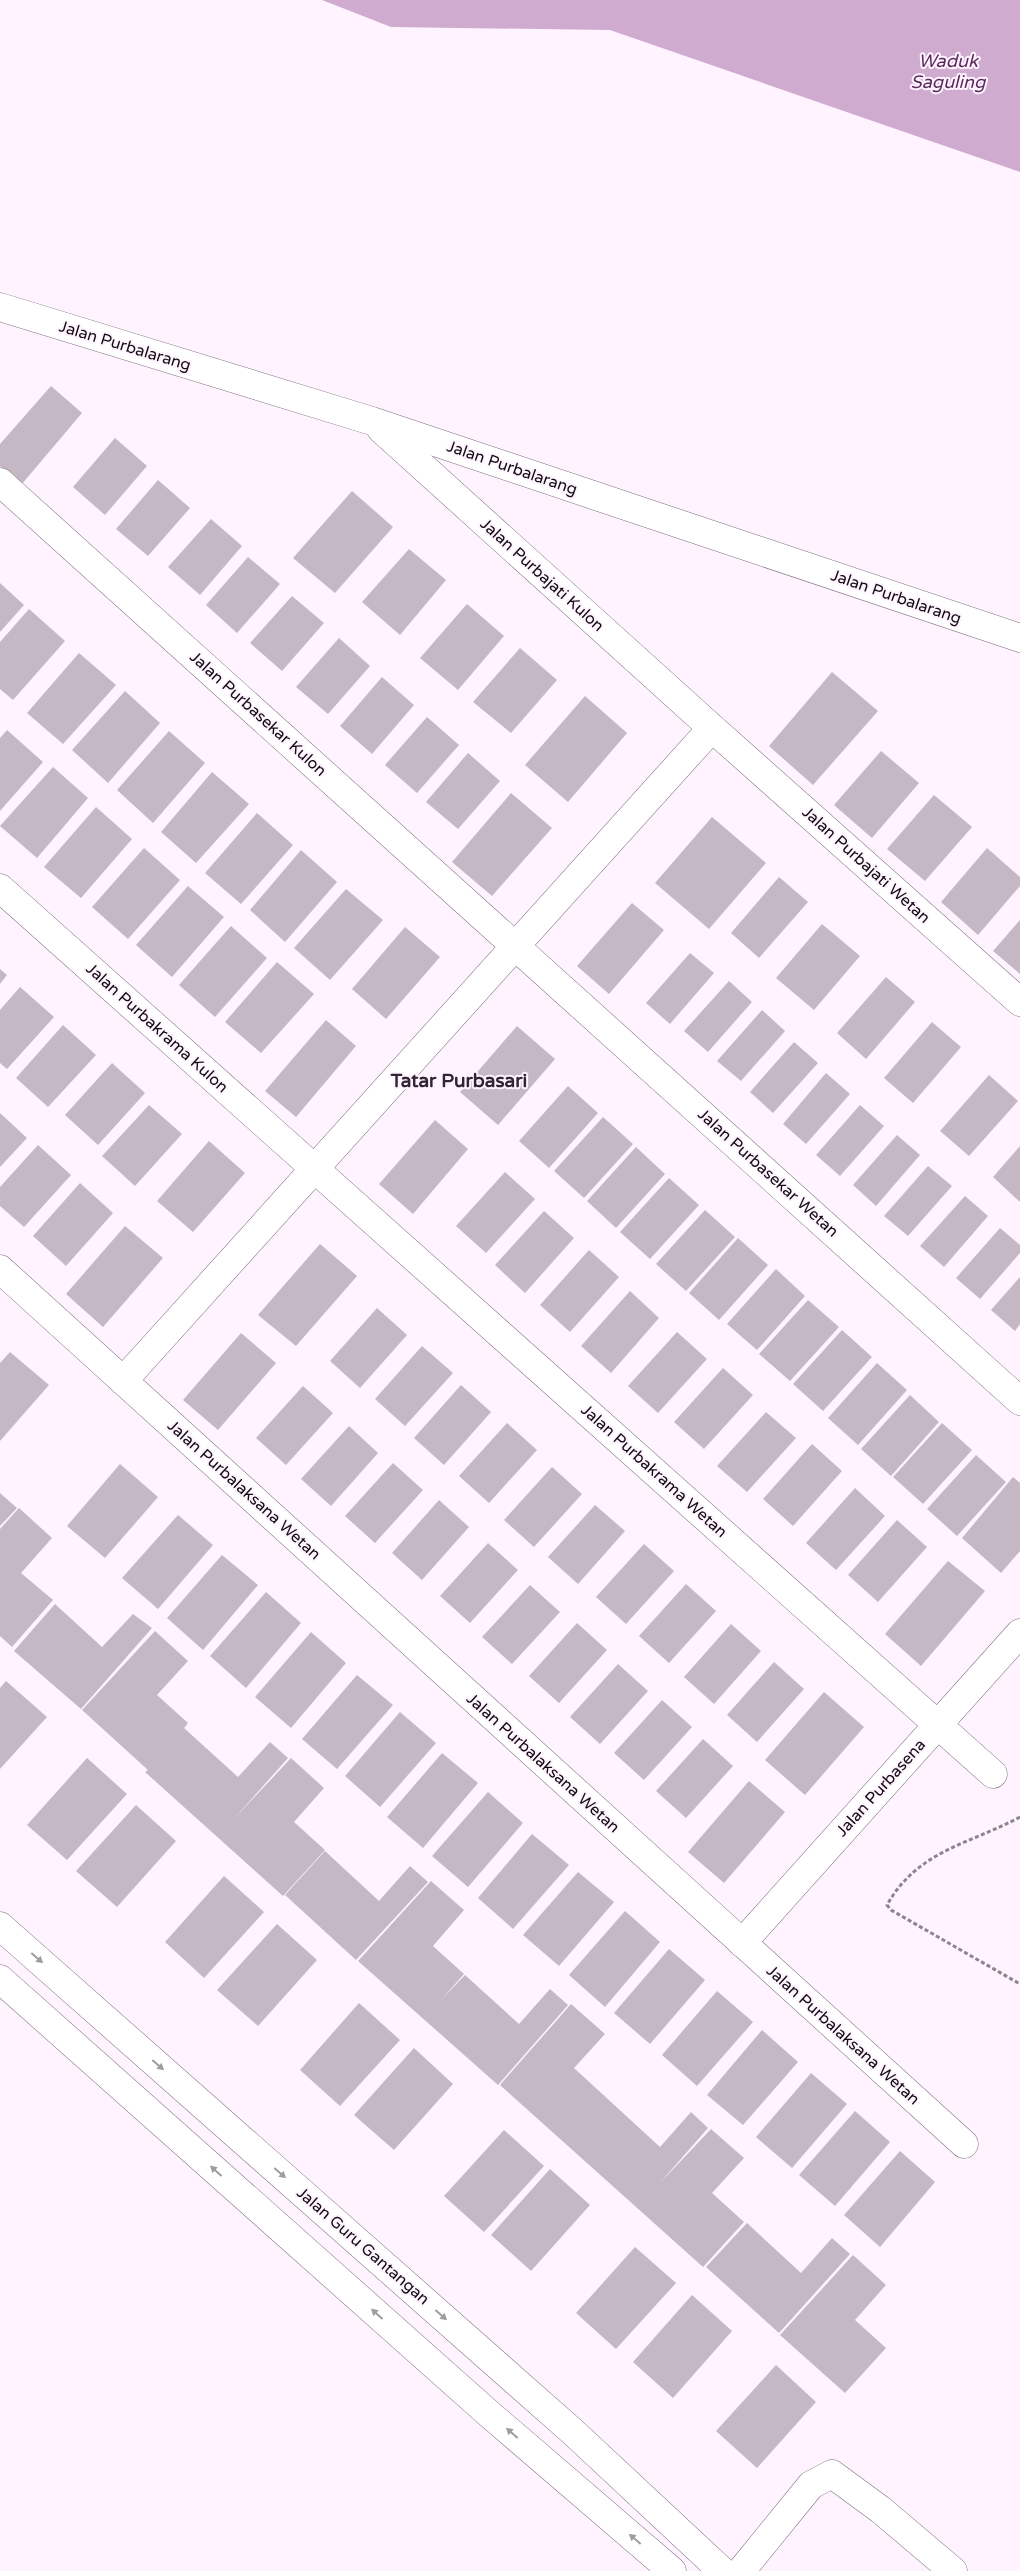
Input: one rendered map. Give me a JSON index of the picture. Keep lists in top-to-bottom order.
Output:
{
  "streets": {
    "street": [
      "Jalan Purbalarang",
      "Jalan Purbajati Kulon",
      "Jalan Purbasekar Kulon",
      "Jalan Purbajati Wetan",
      "Jalan Purbakrama Kulon",
      "Jalan Purbasekar Wetan",
      "Jalan Purbakrama Wetan",
      "Jalan Purbalaksana Wetan",
      "Jalan Purbasena",
      "Jalan Guru Gantangan"
    ]
  },
  "crossings": [
    ["Jalan Purbalarang", "Jalan Purbajati Kulon"],
    ["Jalan Purbajati Kulon", "Jalan Purbajati Wetan"],
    ["Jalan Purbasekar Kulon", "Jalan Purbasekar Wetan"],
    ["Jalan Purbakrama Kulon", "Jalan Purbakrama Wetan"],
    ["Jalan Purbakrama Wetan", "Jalan Purbasena"],
    ["Jalan Purbalaksana Wetan", "Jalan Purbasena"]
  ],
  "districts": ["Tatar Purbasari"],
  "water": ["Waduk Saguling"]
}
